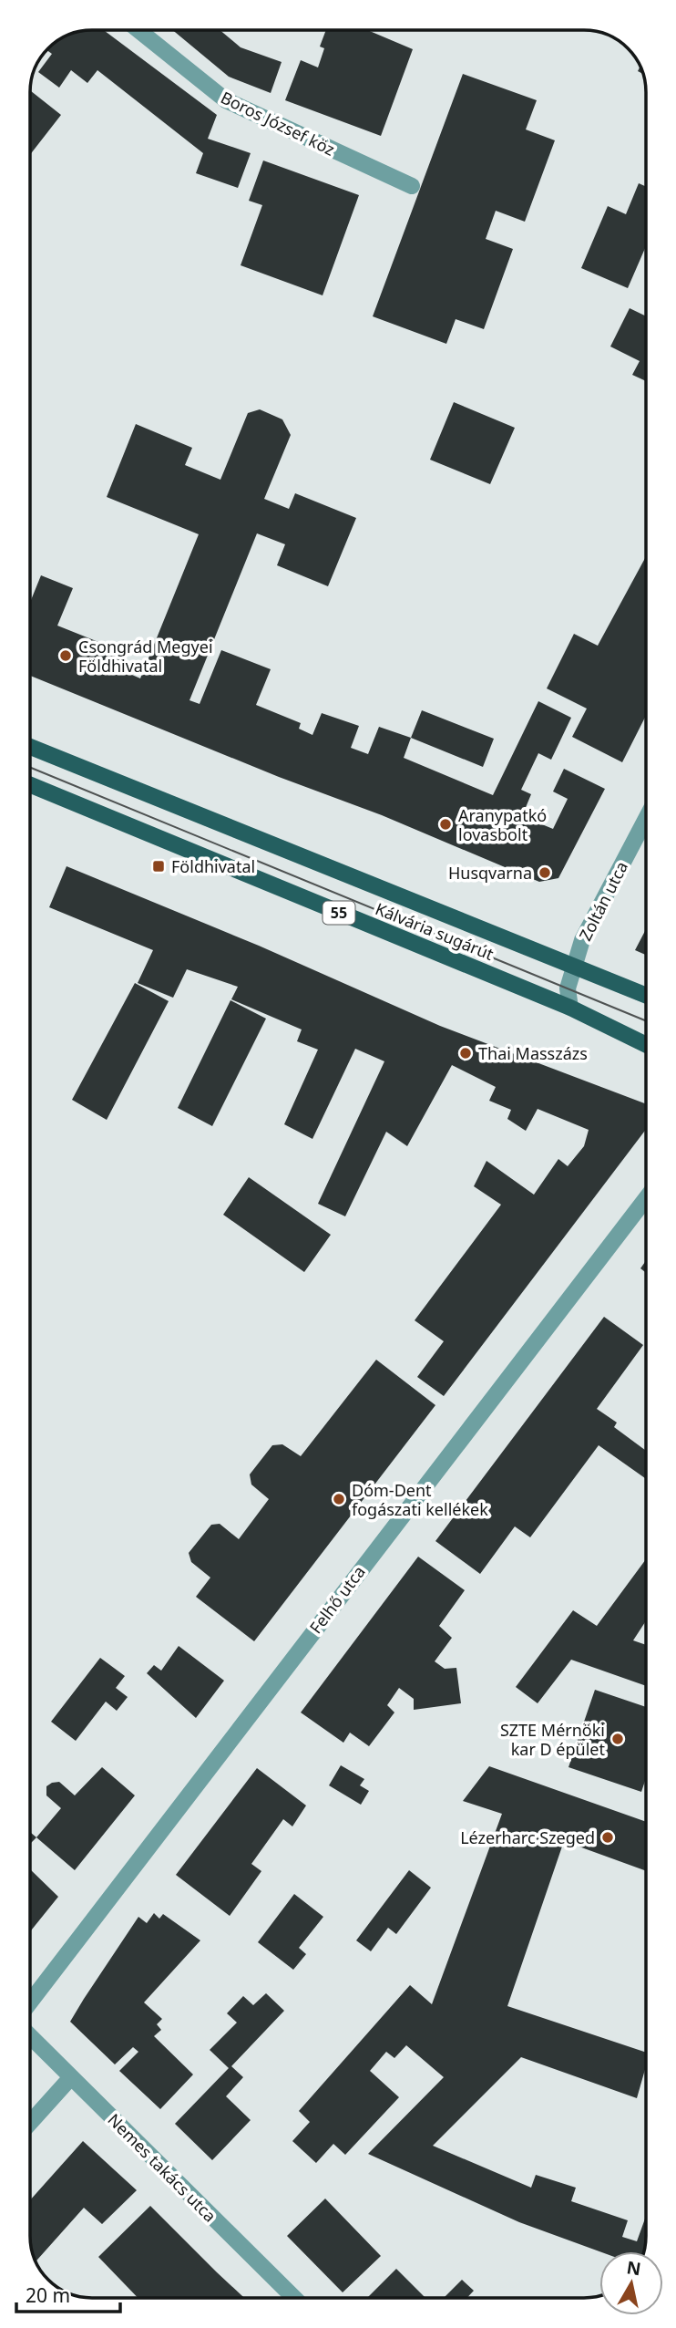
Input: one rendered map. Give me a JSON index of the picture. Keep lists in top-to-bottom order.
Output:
{
  "streets": {
    "main road": ["55", "Kálvária sugárút"],
    "street": [
      "Boros József köz",
      "Zoltán utca",
      "Felhő utca",
      "Nemes takács utca"
    ]
  },
  "crossings": [
    ["Zoltán utca", "Kálvária sugárút"]
  ],
  "places": {
    "other": [
      "Csongrád Megyei Földhivatal",
      "Aranypatkó lovasbolt",
      "Husqvarna",
      "Thai Masszázs",
      "Dóm-Dent fogászati kellékek",
      "SZTE Mérnöki kar D épület",
      "Lézerharc Szeged"
    ],
    "transit": ["Földhivatal"]
  },
  "scale_bar": "20 m",
  "north": "top"
}
